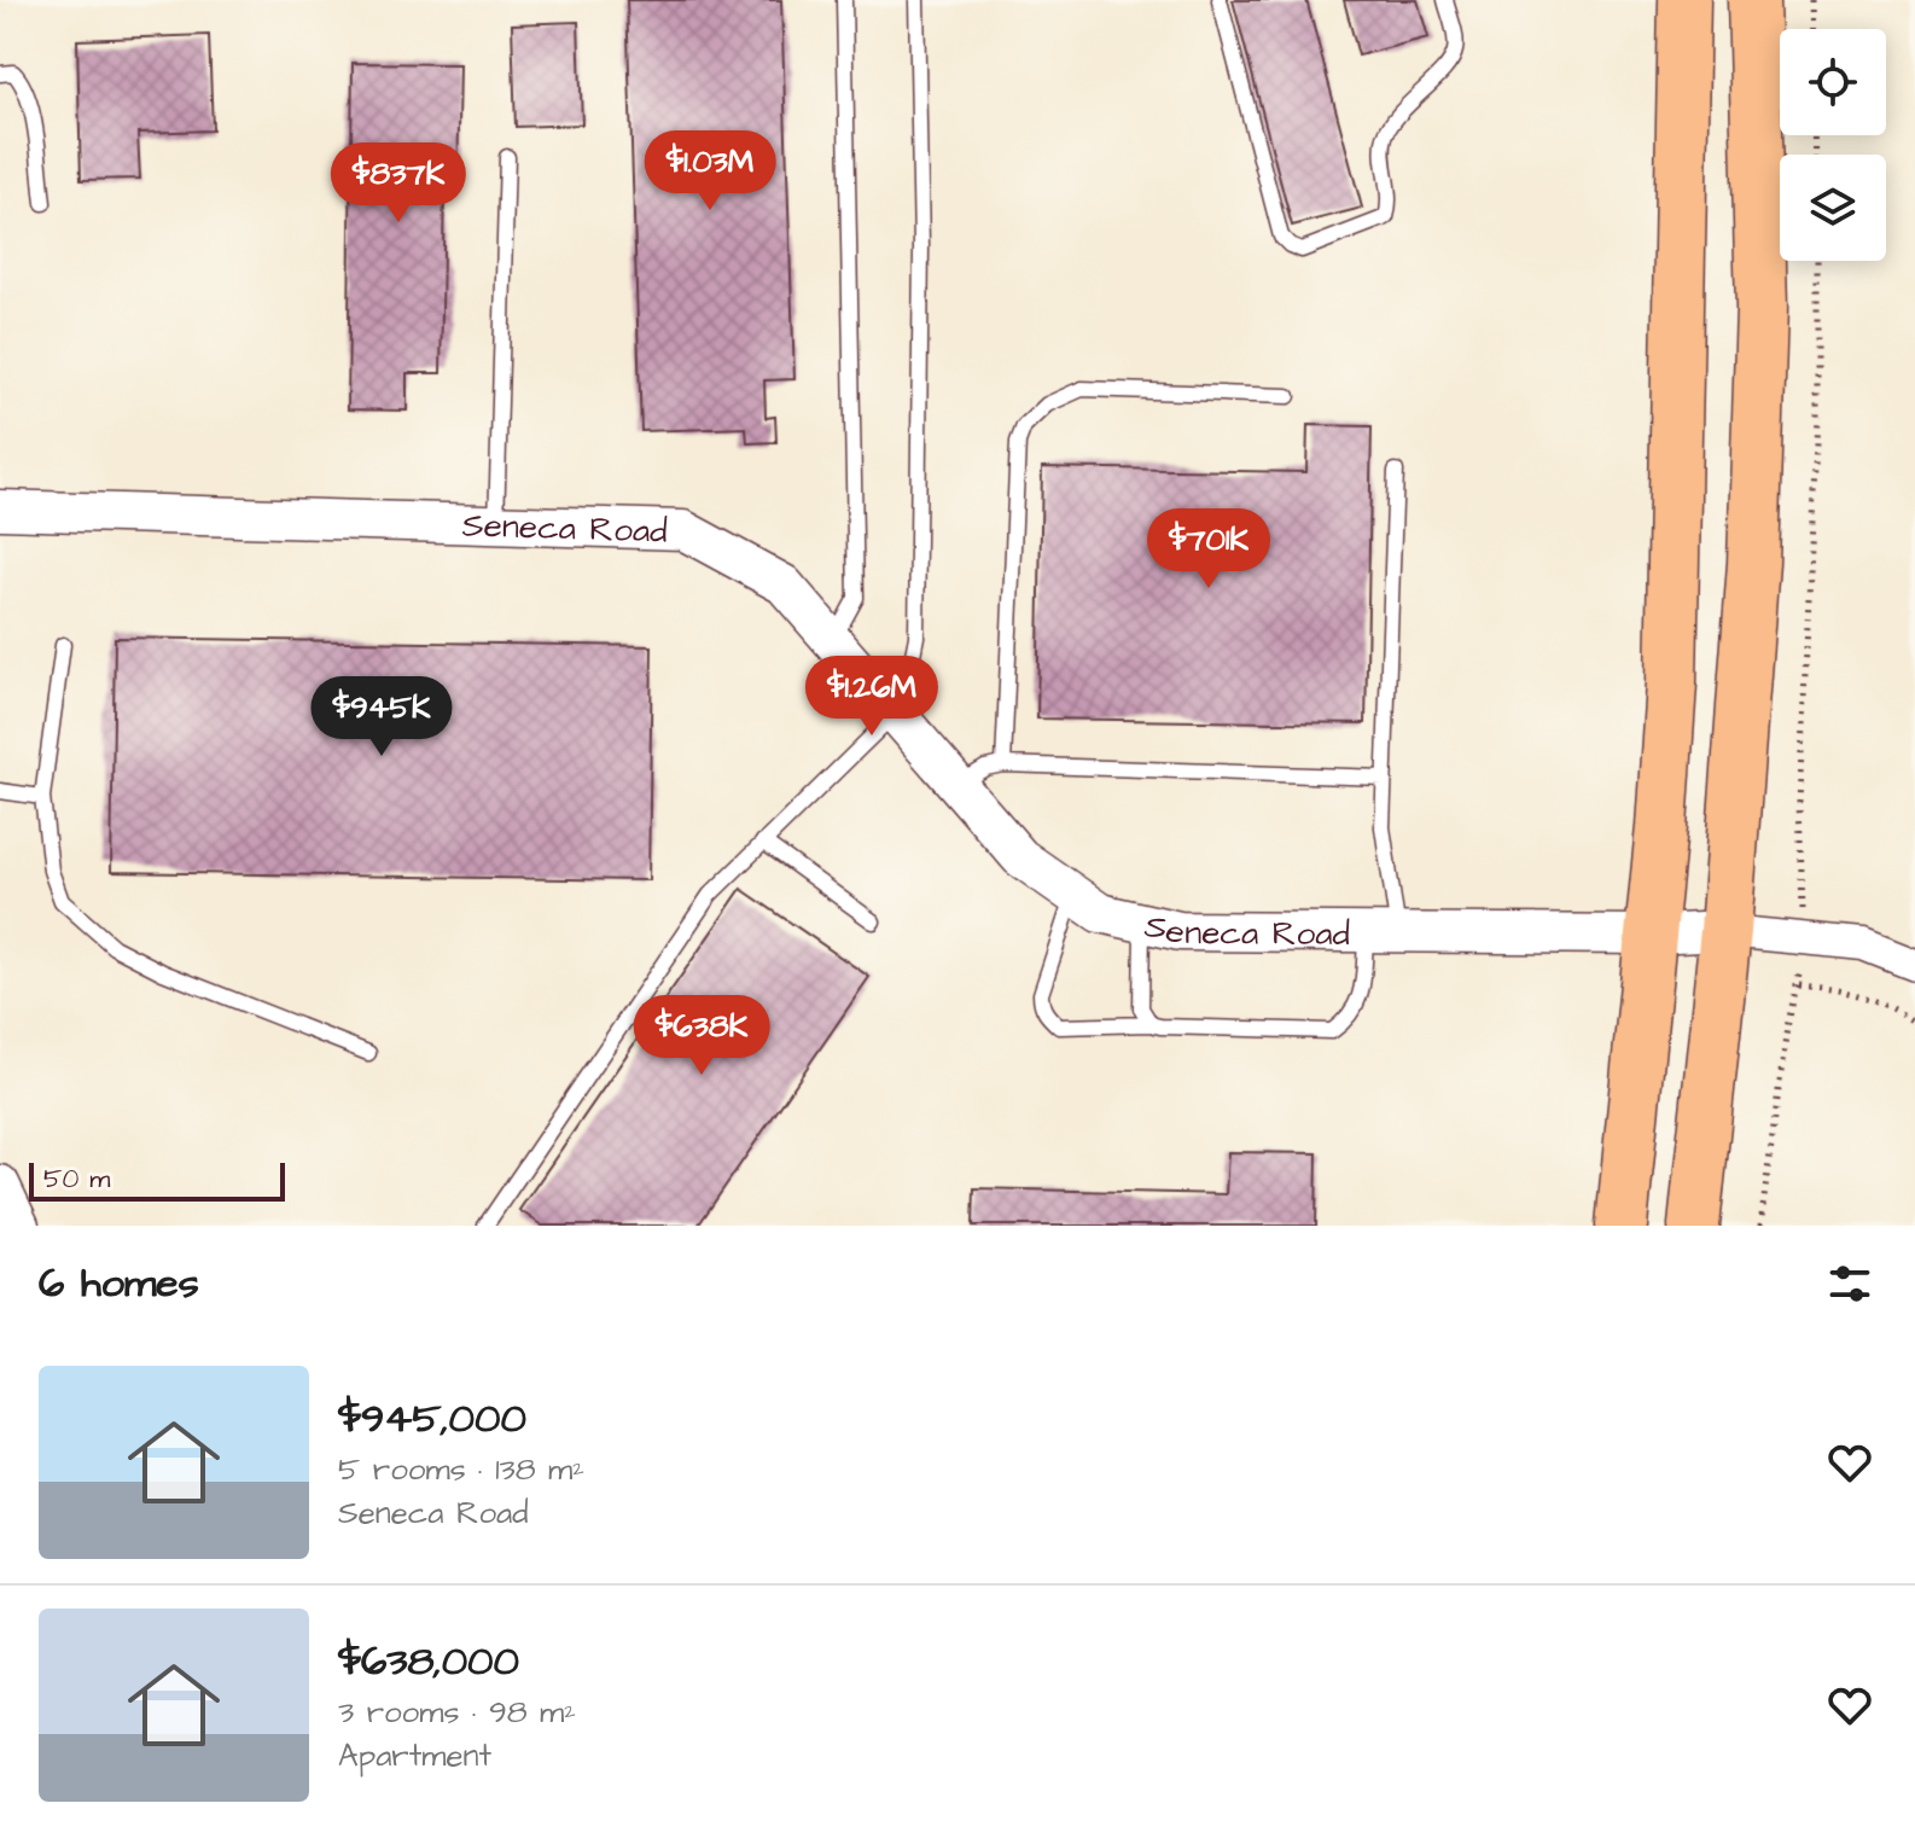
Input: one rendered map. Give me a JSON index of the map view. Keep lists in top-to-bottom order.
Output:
{
  "streets": {
    "street": ["Seneca Road"]
  },
  "scale_bar": "50 m",
  "page": {
    "price": [
      "$1.03M",
      "$837K",
      "$701K",
      "$1.26M",
      "$945K",
      "$638K"
    ],
    "scale": "50 m",
    "heading": "6 homes",
    "list": [
      {
        "name": "$945,000",
        "note": "5 rooms · 138 m² · Seneca Road"
      },
      {
        "name": "$638,000",
        "note": "3 rooms · 98 m² · Apartment"
      }
    ]
  }
}
